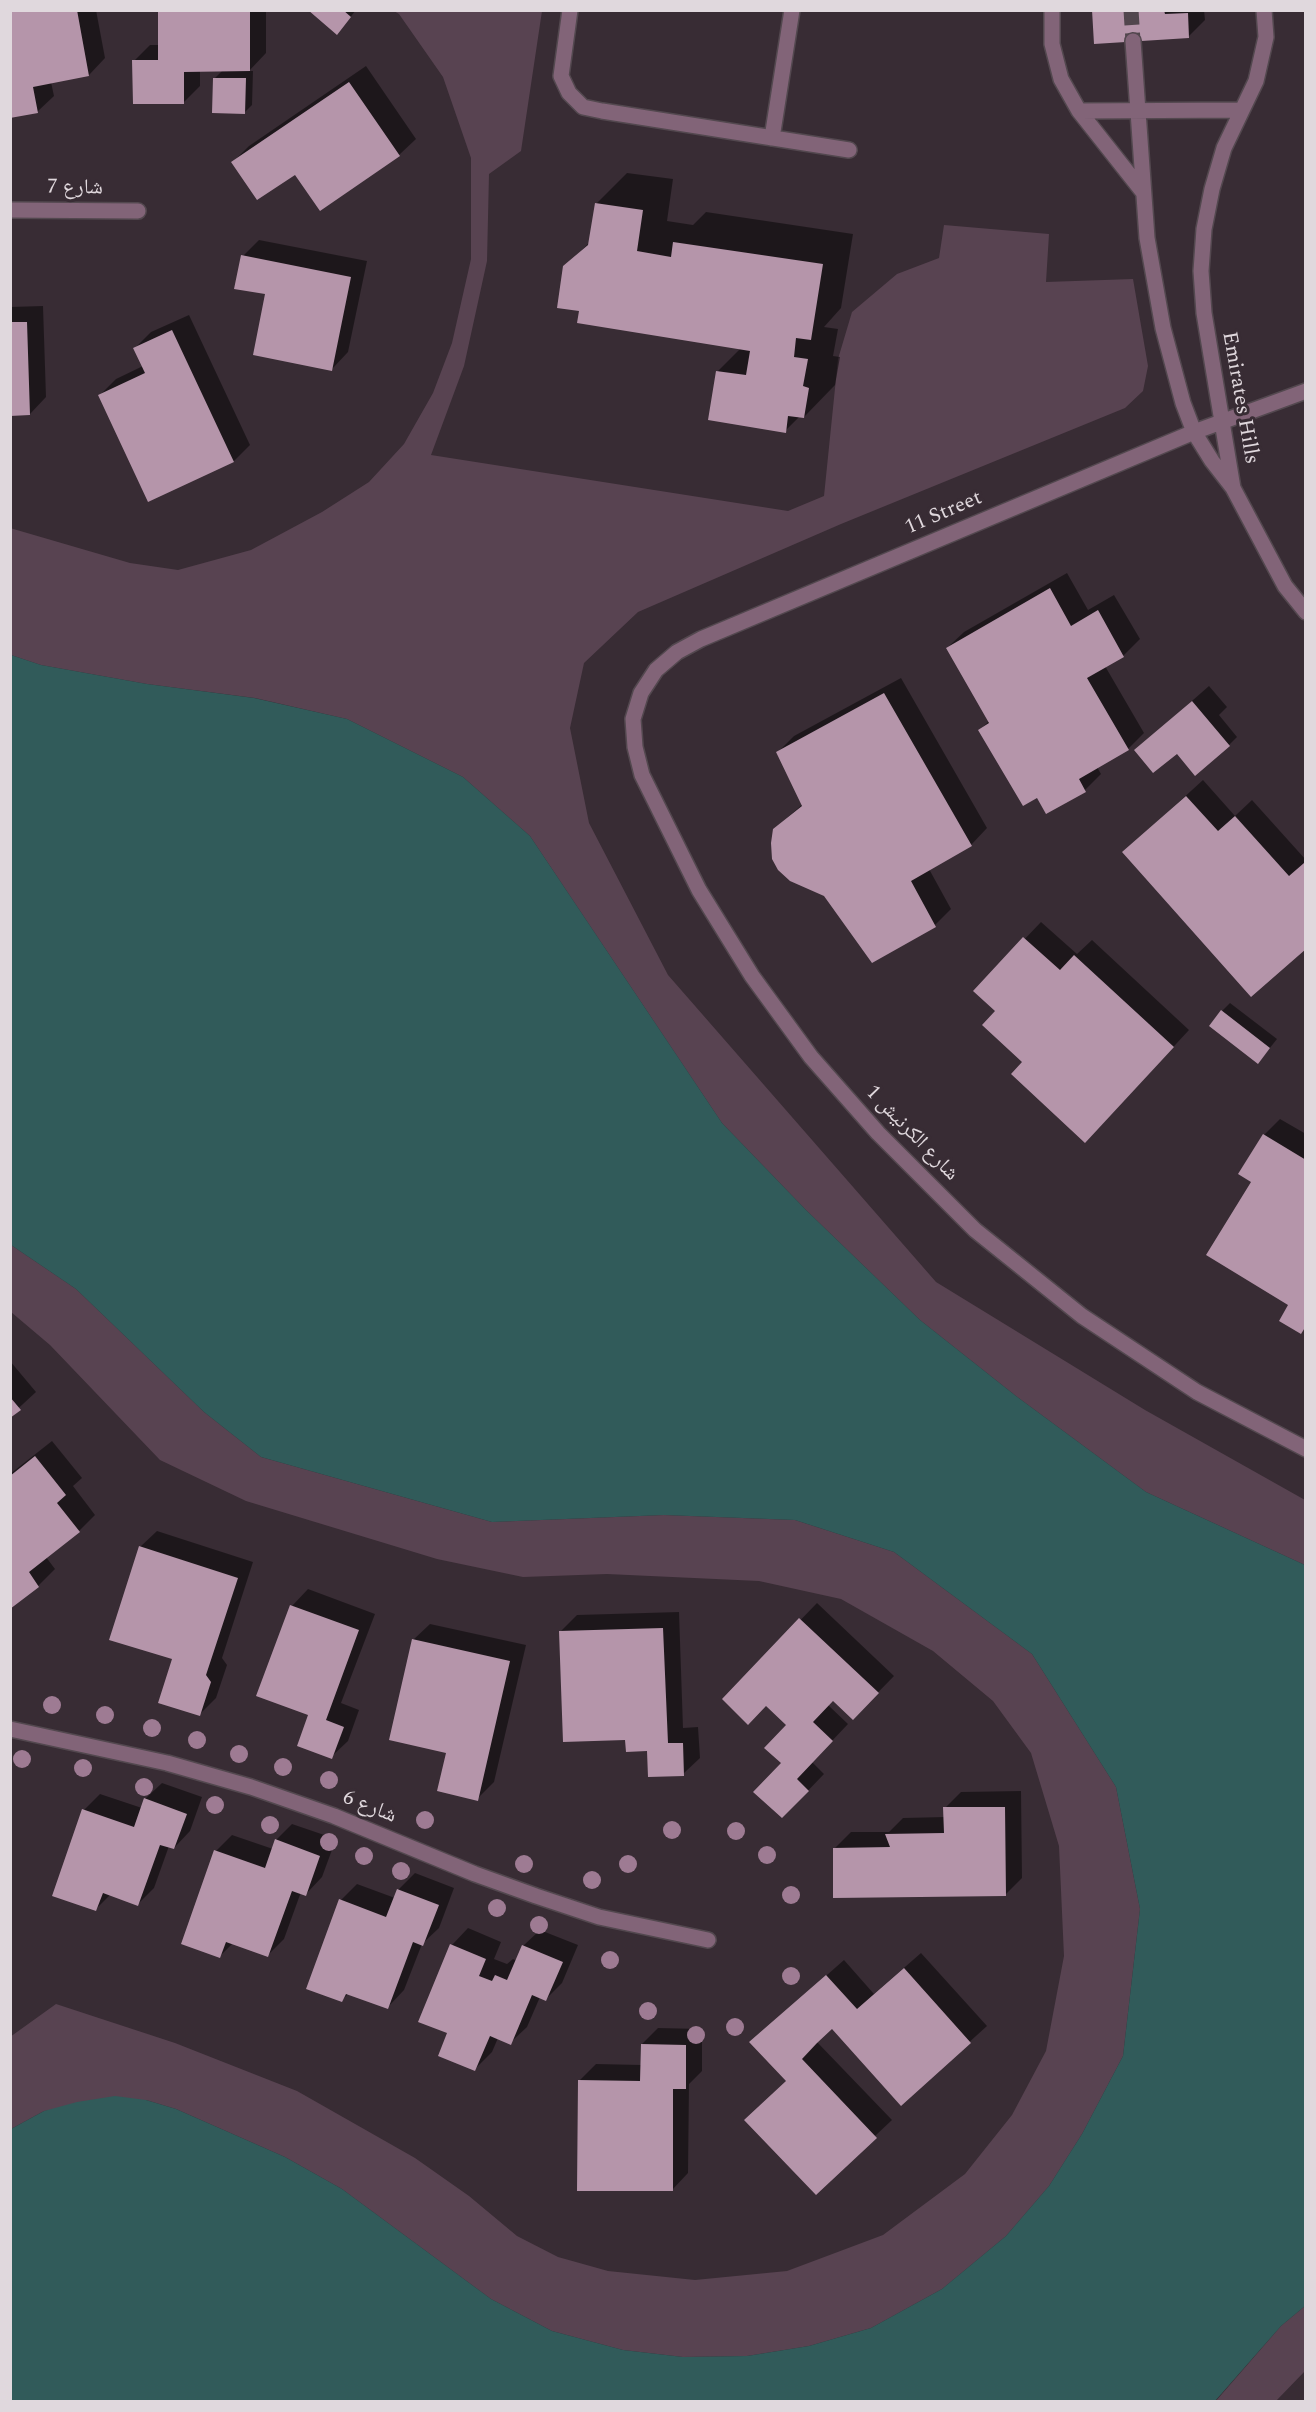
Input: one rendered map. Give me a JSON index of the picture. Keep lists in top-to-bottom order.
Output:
{
  "streets": {
    "street": [
      "شارع 7",
      "Emirates Hills",
      "11 Street",
      "شارع الكرنيش 1",
      "شارع 6"
    ]
  },
  "crossings": [
    ["Emirates Hills", "11 Street"],
    ["11 Street", "شارع الكرنيش 1"]
  ]
}
